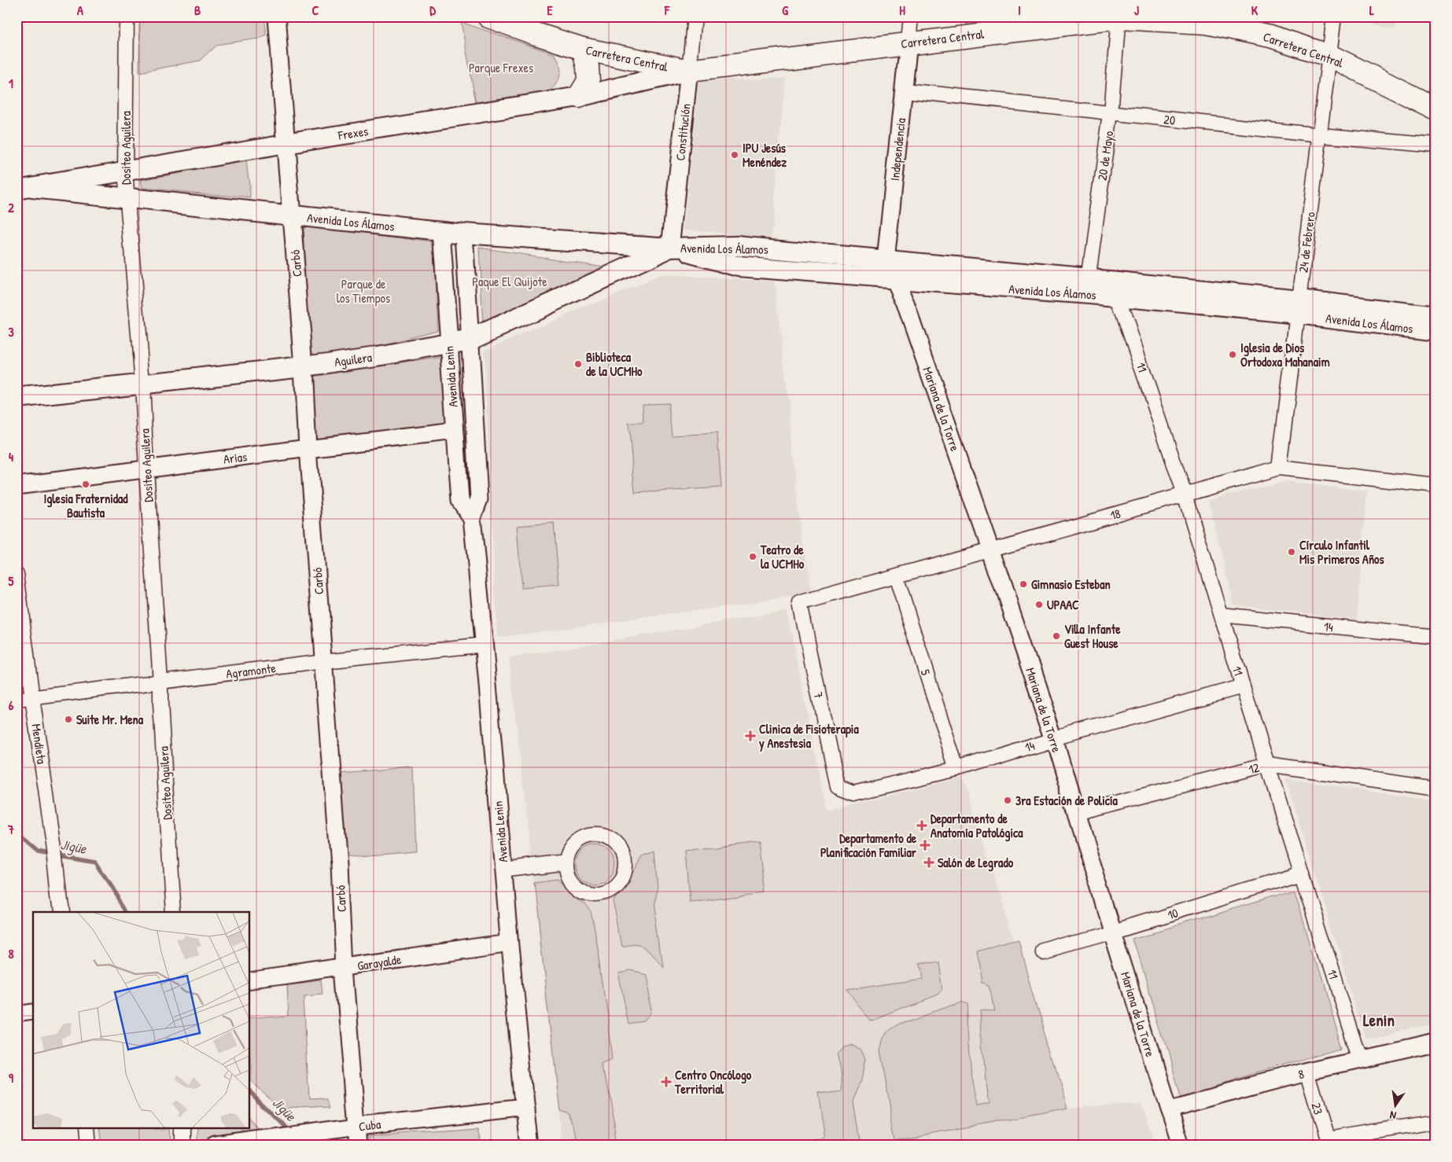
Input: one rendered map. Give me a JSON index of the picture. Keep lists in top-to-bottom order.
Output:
{
  "streets": {
    "main road": [
      "Carretera Central",
      "Frexes",
      "Avenida Los Álamos",
      "Aguilera"
    ],
    "street": [
      "20",
      "Constitución",
      "Dositeo Aguilera",
      "Independencia",
      "20 de Mayo",
      "24 de Febrero",
      "Carbó",
      "11",
      "Avenida Lenin",
      "Mariana de la Torre",
      "Arias",
      "18",
      "14",
      "Agramonte",
      "5",
      "7",
      "Mendieta",
      "12",
      "10",
      "Garayalde",
      "8",
      "23",
      "Cuba"
    ]
  },
  "crossings": [
    ["Carretera Central", "Constitución"],
    ["Carretera Central", "Frexes"],
    ["Carretera Central", "Independencia"],
    ["Carretera Central", "20 de Mayo"],
    ["Carretera Central", "24 de Febrero"],
    ["20", "Independencia"],
    ["20", "20 de Mayo"],
    ["20", "24 de Febrero"],
    ["Constitución", "Frexes"],
    ["Constitución", "Avenida Los Álamos"],
    ["Constitución", "Aguilera"],
    ["Frexes", "Dositeo Aguilera"],
    ["Frexes", "Avenida Los Álamos"],
    ["Frexes", "Carbó"],
    ["Dositeo Aguilera", "Avenida Los Álamos"],
    ["Dositeo Aguilera", "Aguilera"],
    ["Dositeo Aguilera", "Arias"],
    ["Dositeo Aguilera", "Agramonte"],
    ["Independencia", "Avenida Los Álamos"],
    ["20 de Mayo", "Avenida Los Álamos"],
    ["Avenida Los Álamos", "24 de Febrero"],
    ["Avenida Los Álamos", "Carbó"],
    ["Avenida Los Álamos", "Aguilera"],
    ["Avenida Los Álamos", "11"],
    ["Avenida Los Álamos", "Avenida Lenin"],
    ["Avenida Los Álamos", "Mariana de la Torre"],
    ["24 de Febrero", "18"],
    ["Carbó", "Aguilera"],
    ["Carbó", "Arias"],
    ["Carbó", "Agramonte"],
    ["Carbó", "Garayalde"],
    ["Carbó", "Cuba"],
    ["Aguilera", "Avenida Lenin"],
    ["11", "18"],
    ["11", "14"],
    ["11", "12"],
    ["11", "10"],
    ["11", "8"],
    ["Avenida Lenin", "Arias"],
    ["Avenida Lenin", "Agramonte"],
    ["Avenida Lenin", "Garayalde"],
    ["Avenida Lenin", "Cuba"],
    ["Mariana de la Torre", "18"],
    ["Mariana de la Torre", "14"],
    ["Mariana de la Torre", "12"],
    ["Mariana de la Torre", "10"],
    ["Mariana de la Torre", "8"],
    ["18", "5"],
    ["18", "7"],
    ["14", "5"],
    ["14", "7"],
    ["Agramonte", "Mendieta"],
    ["8", "23"]
  ],
  "districts": ["Lenin"],
  "water": ["Jigüe"],
  "parks": ["Parque Frexes", "Paque El Quijote", "Parque de los Tiempos"],
  "places": {
    "other": [
      "IPU Jesús Menéndez",
      "Iglesia de Dios Ortodoxa Mahanaim",
      "Biblioteca de la UCMHo",
      "Iglesia Fraternidad Bautista",
      "Círculo Infantil Mis Primeros Años",
      "Teatro de la UCMHo",
      "Gimnasio Esteban",
      "UPAAC",
      "Villa Infante Guest House",
      "Suite Mr. Mena",
      "3ra Estación de Policía"
    ],
    "health": [
      "Clinica de Fisioterapia y Anestesia",
      "Departamento de Anatomía Patológica",
      "Departamento de Planificación Familiar",
      "Salón de Legrado",
      "Centro Oncólogo Territorial"
    ]
  },
  "north": "bottom",
  "grid": {
    "columns": [
      "A",
      "B",
      "C",
      "D",
      "E",
      "F",
      "G",
      "H",
      "I",
      "J",
      "K",
      "L"
    ],
    "rows": [
      "1",
      "2",
      "3",
      "4",
      "5",
      "6",
      "7",
      "8",
      "9"
    ]
  }
}
